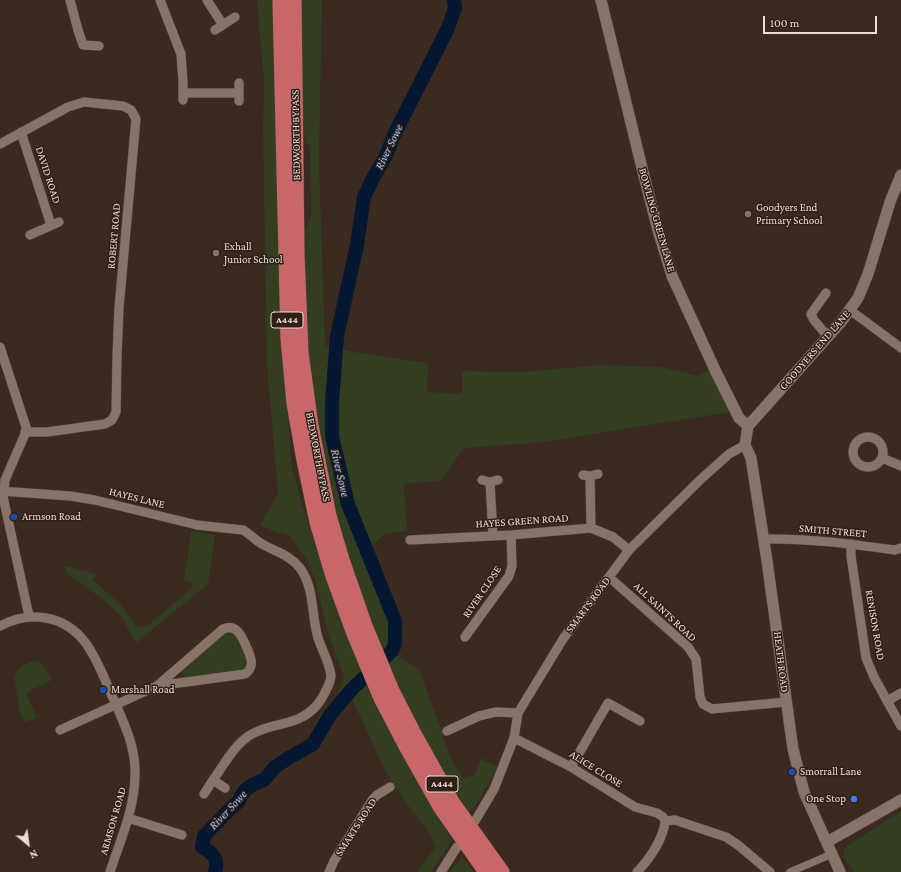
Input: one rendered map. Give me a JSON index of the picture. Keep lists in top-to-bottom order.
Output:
{
  "streets": {
    "highway": ["BEDWORTH BYPASS", "A444"],
    "street": [
      "DAVID ROAD",
      "BOWLING GREEN LANE",
      "ROBERT ROAD",
      "GOODYERS END LANE",
      "HAYES LANE",
      "HAYES GREEN ROAD",
      "SMITH STREET",
      "RIVER CLOSE",
      "SMARTS ROAD",
      "ALL SAINTS ROAD",
      "RENISON ROAD",
      "HEATH ROAD",
      "ALICE CLOSE",
      "ARMSON ROAD"
    ]
  },
  "crossings": [
    ["DAVID ROAD", "ROBERT ROAD"],
    ["BOWLING GREEN LANE", "GOODYERS END LANE"],
    ["HAYES GREEN ROAD", "RIVER CLOSE"],
    ["HAYES GREEN ROAD", "SMARTS ROAD"],
    ["SMITH STREET", "RENISON ROAD"],
    ["SMITH STREET", "HEATH ROAD"],
    ["SMARTS ROAD", "ALL SAINTS ROAD"],
    ["SMARTS ROAD", "HEATH ROAD"],
    ["SMARTS ROAD", "ALICE CLOSE"],
    ["ALL SAINTS ROAD", "HEATH ROAD"]
  ],
  "water": ["River Sowe"],
  "places": [
    "Goodyers End Primary School",
    "Exhall Junior School",
    "Armson Road",
    "Marshall Road",
    "Smorrall Lane",
    "One Stop"
  ],
  "scale_bar": "100 m",
  "north": "bottom right"
}
